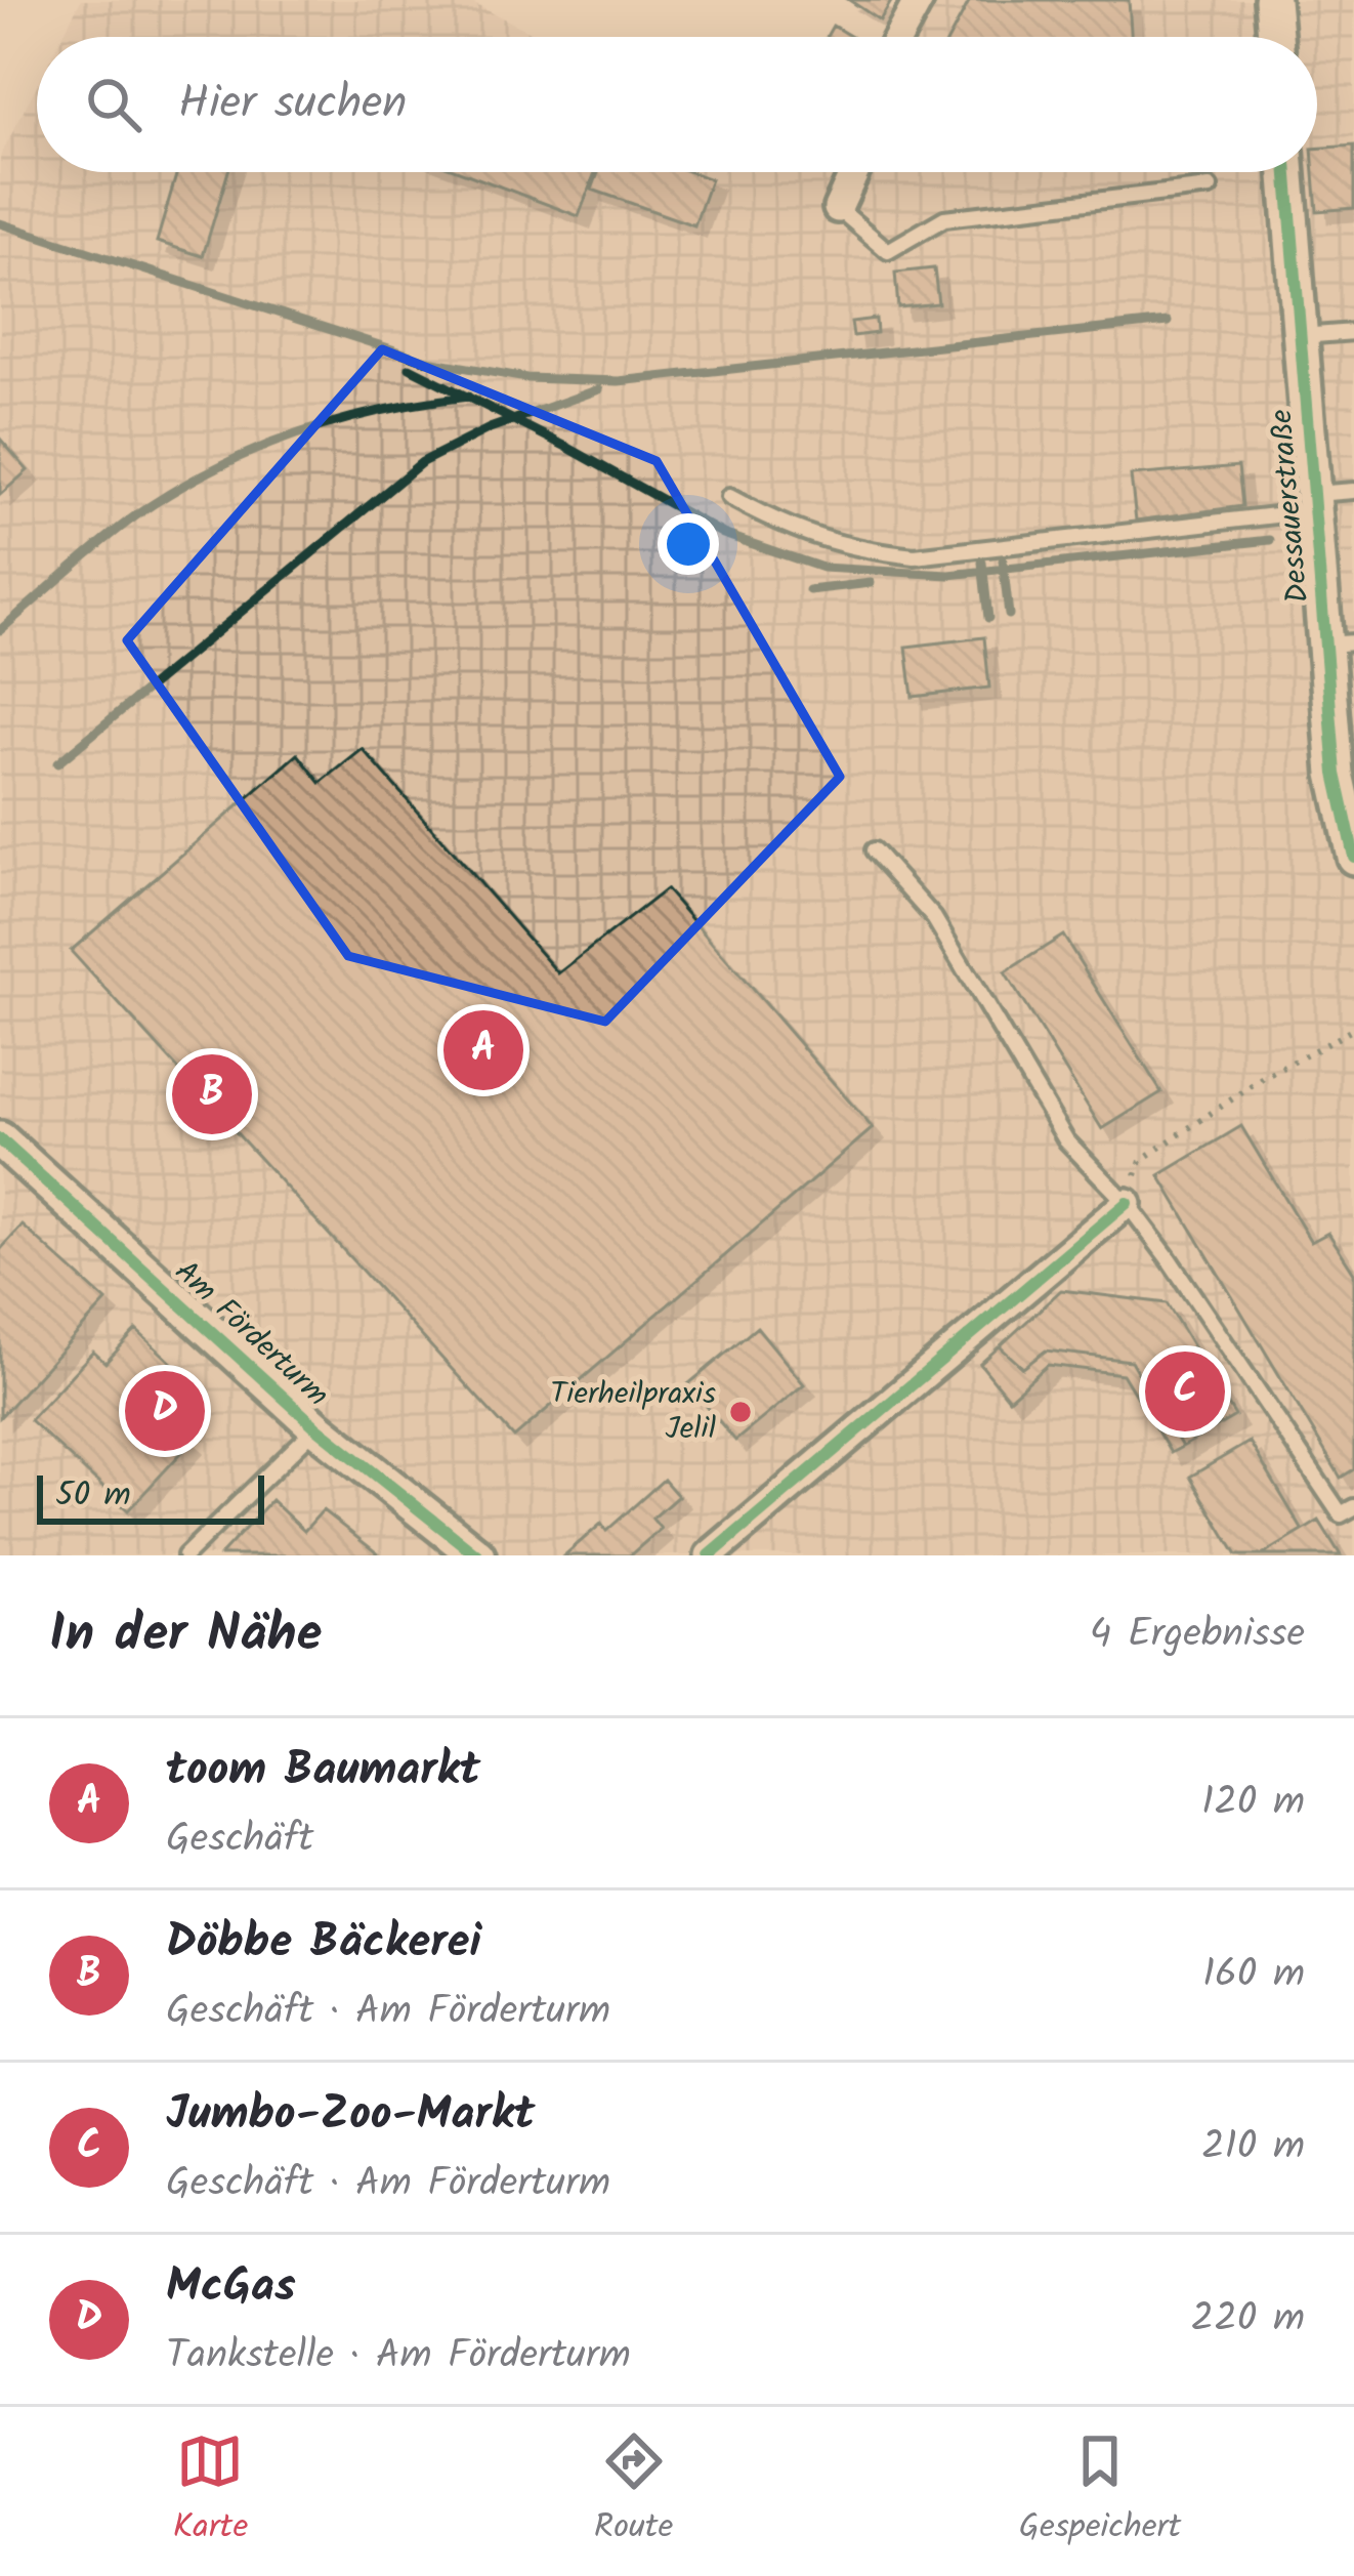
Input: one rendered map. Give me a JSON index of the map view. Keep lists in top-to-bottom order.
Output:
{
  "streets": {
    "street": ["Dessauerstraße", "Am Förderturm"]
  },
  "places": ["Tierheilpraxis Jelil"],
  "scale_bar": "50 m",
  "page": {
    "search": "Hier suchen",
    "pins": [
      "A",
      "B",
      "C",
      "D"
    ],
    "scale": "50 m",
    "heading": ["In der Nähe", "4 Ergebnisse"],
    "list": [
      {
        "mark": "A",
        "name": "toom Baumarkt",
        "note": "Geschäft",
        "value": "120 m"
      },
      {
        "mark": "B",
        "name": "Döbbe Bäckerei",
        "note": "Geschäft · Am Förderturm",
        "value": "160 m"
      },
      {
        "mark": "C",
        "name": "Jumbo-Zoo-Markt",
        "note": "Geschäft · Am Förderturm",
        "value": "210 m"
      },
      {
        "mark": "D",
        "name": "McGas",
        "note": "Tankstelle · Am Förderturm",
        "value": "220 m"
      }
    ],
    "nav": ["Karte", "Route", "Gespeichert"]
  }
}
